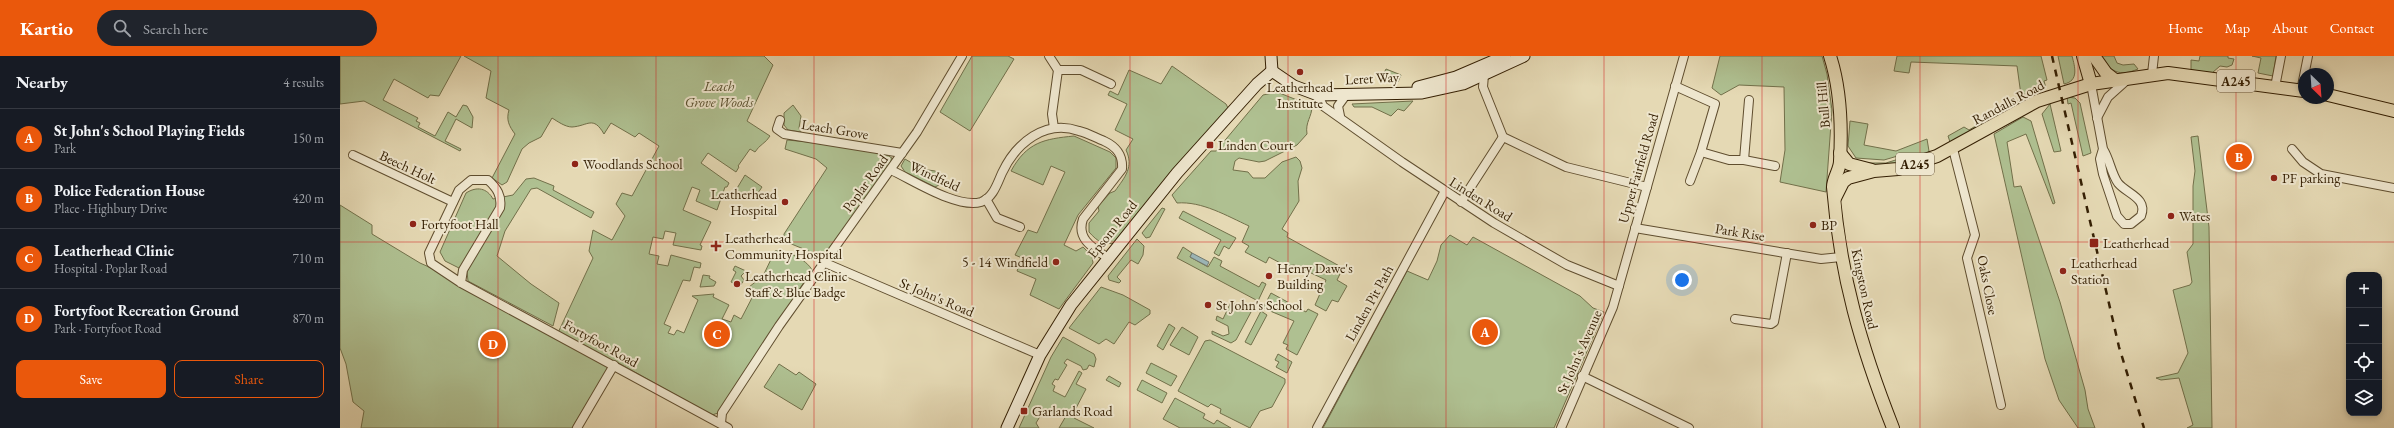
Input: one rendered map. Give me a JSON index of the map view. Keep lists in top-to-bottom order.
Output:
{
  "streets": {
    "main road": [
      "Leret Way",
      "A245",
      "Randalls Road",
      "Bull Hill",
      "Epsom Road",
      "Kingston Road"
    ],
    "street": [
      "Leach Grove",
      "Beech Holt",
      "Upper Fairfield Road",
      "Windfield",
      "Poplar Road",
      "Linden Road",
      "Park Rise",
      "Oaks Close",
      "St John's Road",
      "Linden Pit Path",
      "Fortyfoot Road",
      "St John's Avenue"
    ]
  },
  "crossings": [
    ["Leret Way", "Linden Road"],
    ["Leret Way", "Epsom Road"],
    ["Randalls Road", "Bull Hill"],
    ["Randalls Road", "Oaks Close"],
    ["Randalls Road", "Kingston Road"],
    ["Bull Hill", "Kingston Road"],
    ["Leach Grove", "Poplar Road"],
    ["Beech Holt", "Fortyfoot Road"],
    ["Upper Fairfield Road", "Linden Road"],
    ["Upper Fairfield Road", "Park Rise"],
    ["Upper Fairfield Road", "St John's Avenue"],
    ["Windfield", "Poplar Road"],
    ["Poplar Road", "St John's Road"],
    ["Poplar Road", "Fortyfoot Road"],
    ["Linden Road", "Linden Pit Path"],
    ["Linden Road", "St John's Avenue"],
    ["Epsom Road", "St John's Road"],
    ["Park Rise", "Kingston Road"]
  ],
  "parks": ["Leach Grove Woods"],
  "places": {
    "other": [
      "Leatherhead Institute",
      "Woodlands School",
      "PF parking",
      "Leatherhead Hospital",
      "Wates",
      "Fortyfoot Hall",
      "BP",
      "5 - 14 Windfield",
      "Leatherhead Station",
      "Henry Dawe's Building",
      "Leatherhead Clinic Staff & Blue Badge",
      "St John's School"
    ],
    "transit": ["Linden Court", "Leatherhead", "Garlands Road"],
    "health": ["Leatherhead Community Hospital"]
  },
  "north": "bottom right",
  "page": {
    "header": "Kartio",
    "search": "Search here",
    "nav": [
      "Home",
      "Map",
      "About",
      "Contact"
    ],
    "heading": ["Nearby", "4 results"],
    "list": [
      {
        "mark": "A",
        "name": "St John's School Playing Fields",
        "note": "Park",
        "value": "150 m"
      },
      {
        "mark": "B",
        "name": "Police Federation House",
        "note": "Place · Highbury Drive",
        "value": "420 m"
      },
      {
        "mark": "C",
        "name": "Leatherhead Clinic",
        "note": "Hospital · Poplar Road",
        "value": "710 m"
      },
      {
        "mark": "D",
        "name": "Fortyfoot Recreation Ground",
        "note": "Park · Fortyfoot Road",
        "value": "870 m"
      }
    ],
    "pins": [
      "B",
      "A",
      "C",
      "D"
    ],
    "map_buttons": ["+", "−"],
    "buttons": ["Save", "Share"]
  }
}
